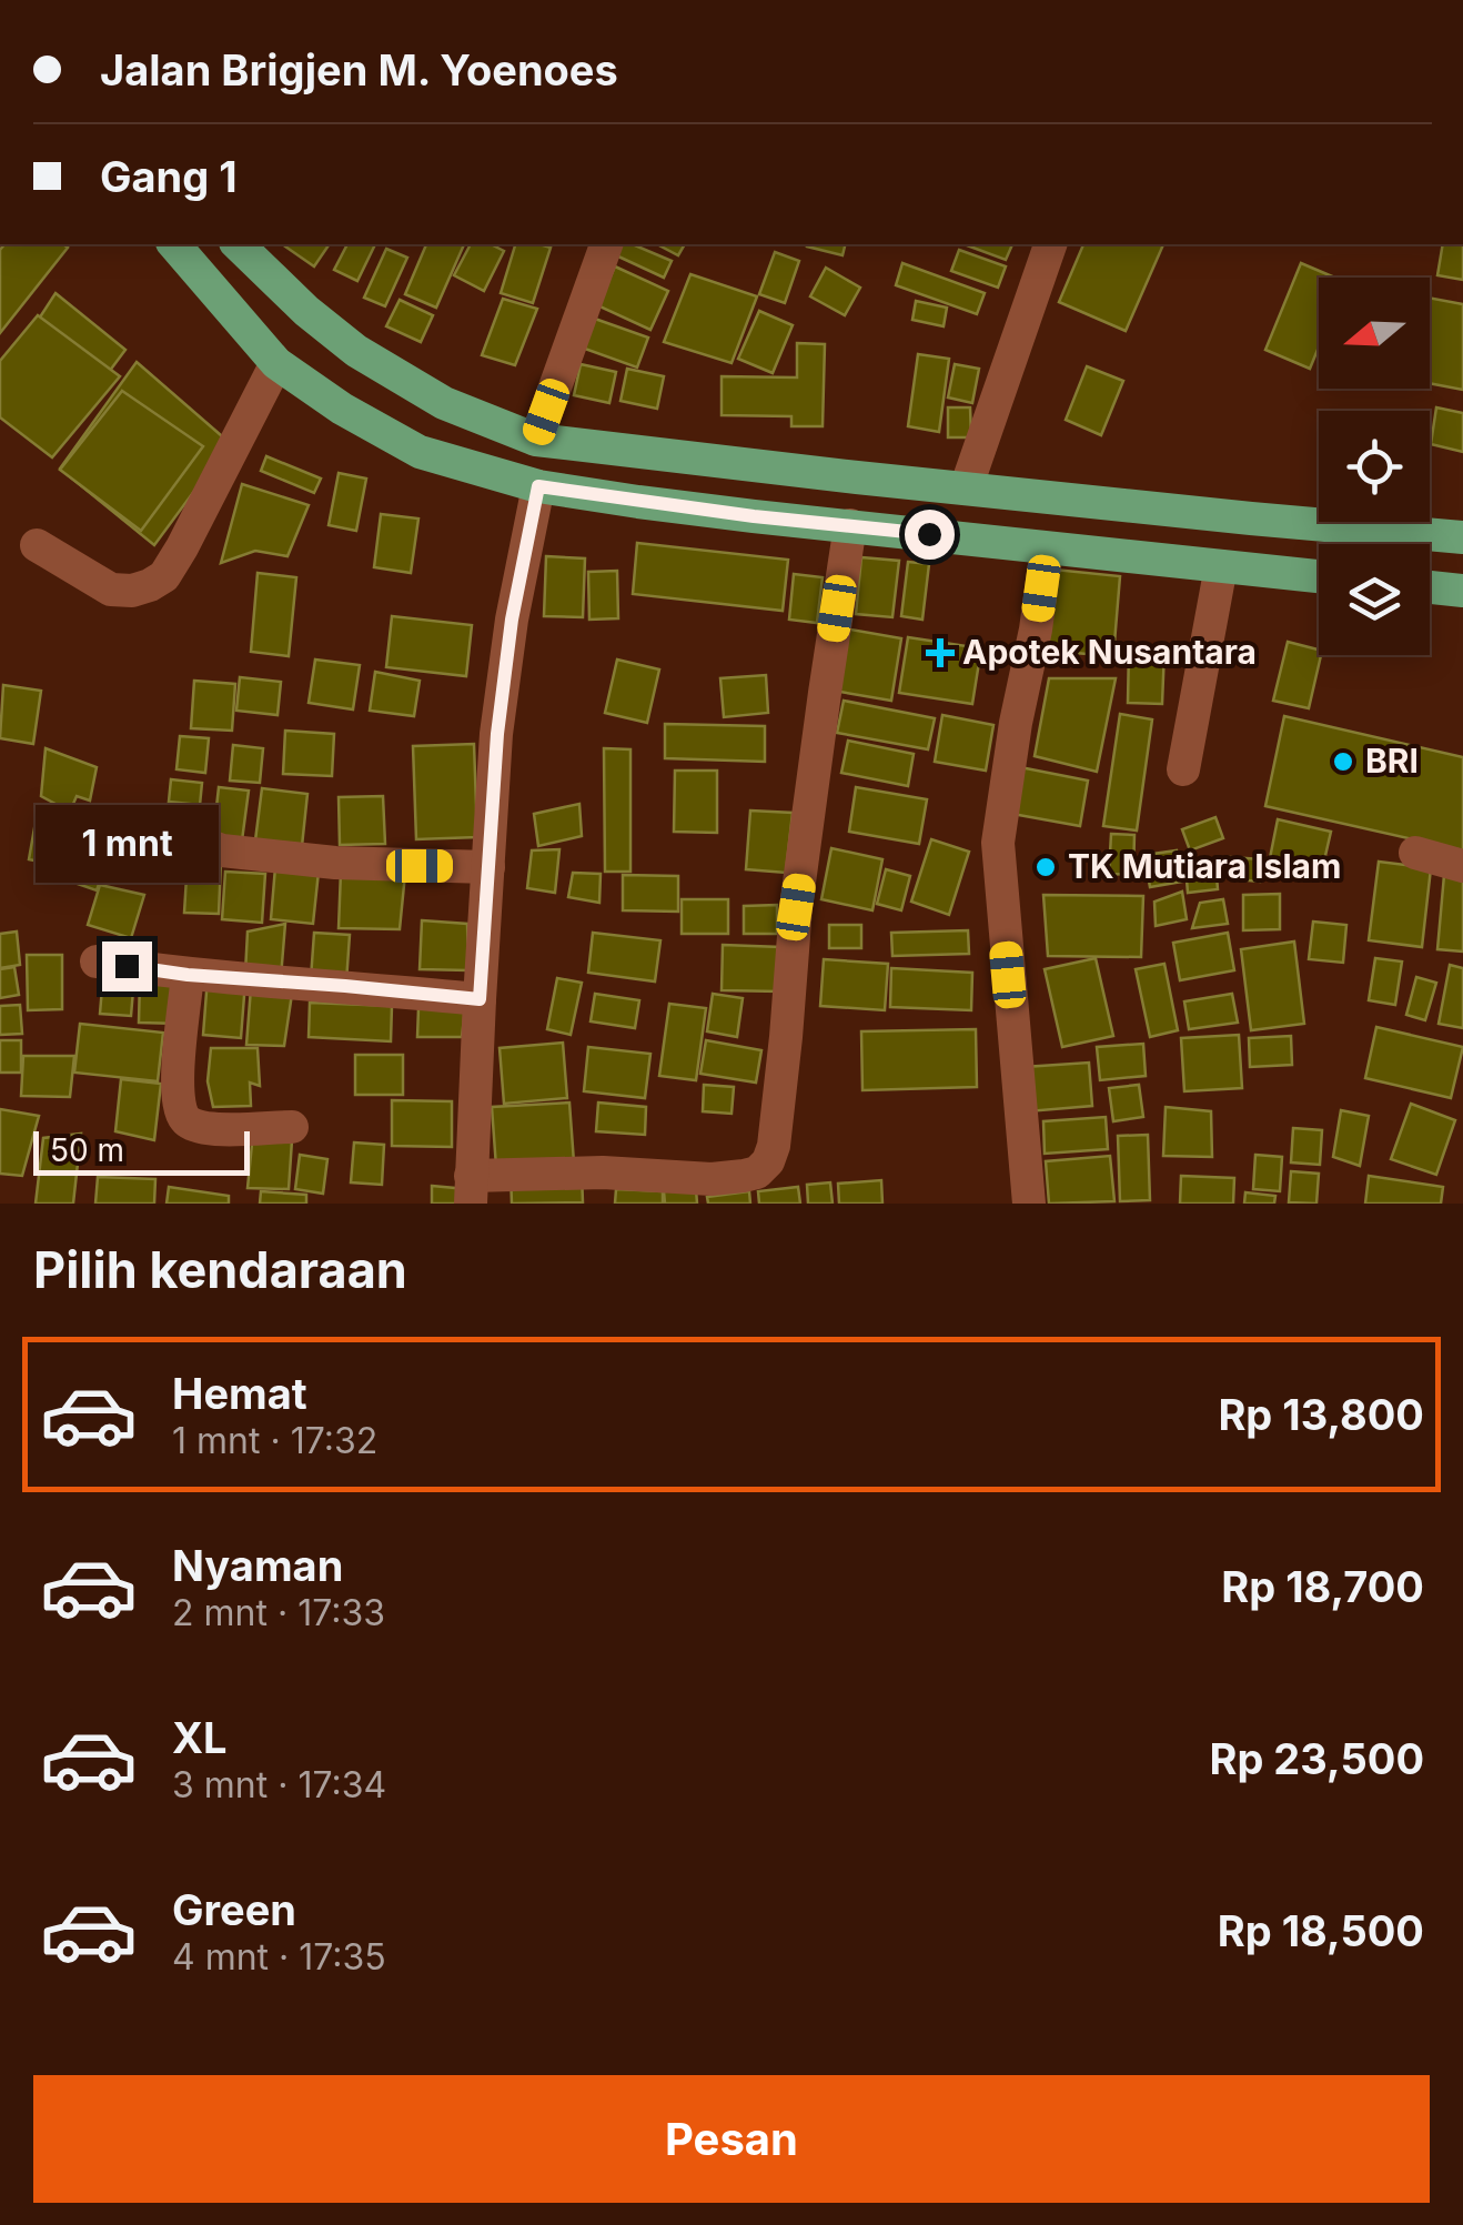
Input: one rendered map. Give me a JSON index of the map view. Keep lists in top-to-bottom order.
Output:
{
  "places": {
    "health": ["Apotek Nusantara"],
    "other": ["BRI", "TK Mutiara Islam"]
  },
  "scale_bar": "50 m",
  "north": "left",
  "page": {
    "banner": ["Jalan Brigjen M. Yoenoes", "Gang 1"],
    "bubble": "1 mnt",
    "scale": "50 m",
    "heading": "Pilih kendaraan",
    "list": [
      {
        "name": "Hemat",
        "note": "1 mnt · 17:32",
        "value": "Rp 13,800"
      },
      {
        "name": "Nyaman",
        "note": "2 mnt · 17:33",
        "value": "Rp 18,700"
      },
      {
        "name": "XL",
        "note": "3 mnt · 17:34",
        "value": "Rp 23,500"
      },
      {
        "name": "Green",
        "note": "4 mnt · 17:35",
        "value": "Rp 18,500"
      }
    ],
    "buttons": "Pesan"
  }
}
